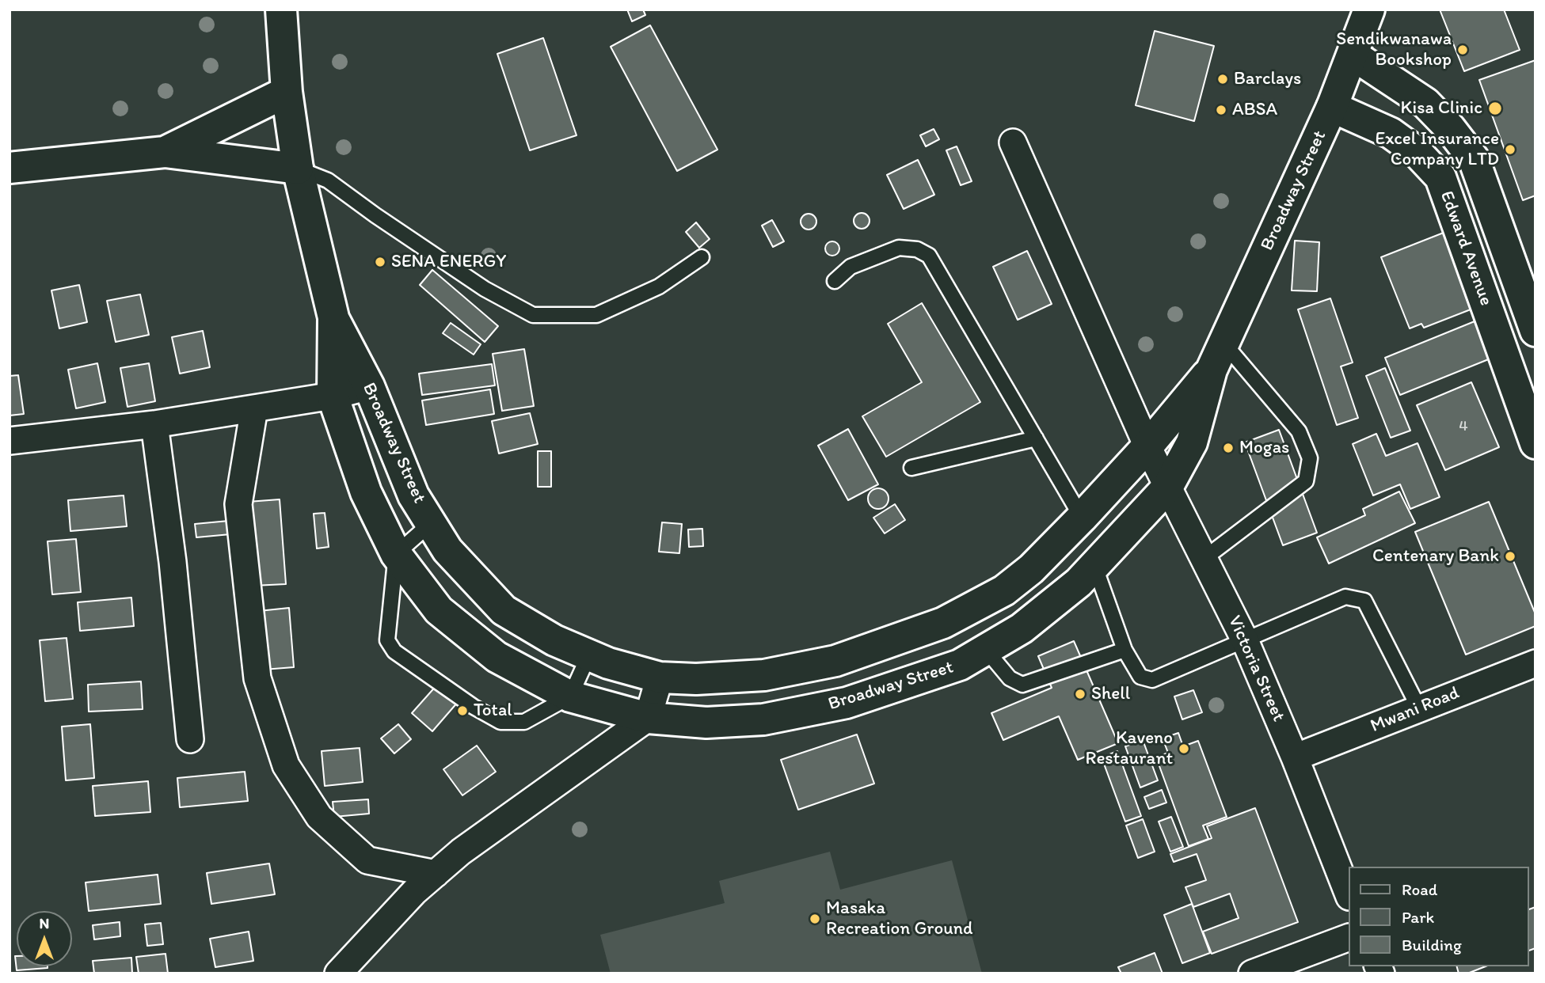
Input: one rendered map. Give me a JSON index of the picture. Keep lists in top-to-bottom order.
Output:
{
  "streets": {
    "main road": ["Broadway Street", "Edward Avenue"],
    "street": ["Victoria Street", "Mwani Road"]
  },
  "crossings": [
    ["Broadway Street", "Edward Avenue"],
    ["Broadway Street", "Victoria Street"],
    ["Victoria Street", "Mwani Road"]
  ],
  "places": [
    "Sendikwanawa Bookshop",
    "Barclays",
    "Kisa Clinic",
    "ABSA",
    "Excel Insurance Company LTD",
    "SENA ENERGY",
    "Mogas",
    "Centenary Bank",
    "Shell",
    "Total",
    "Kaveno Restaurant",
    "Masaka Recreation Ground"
  ],
  "house_numbers": ["4"],
  "legend": ["Road", "Park", "Building"],
  "north": "top"
}
